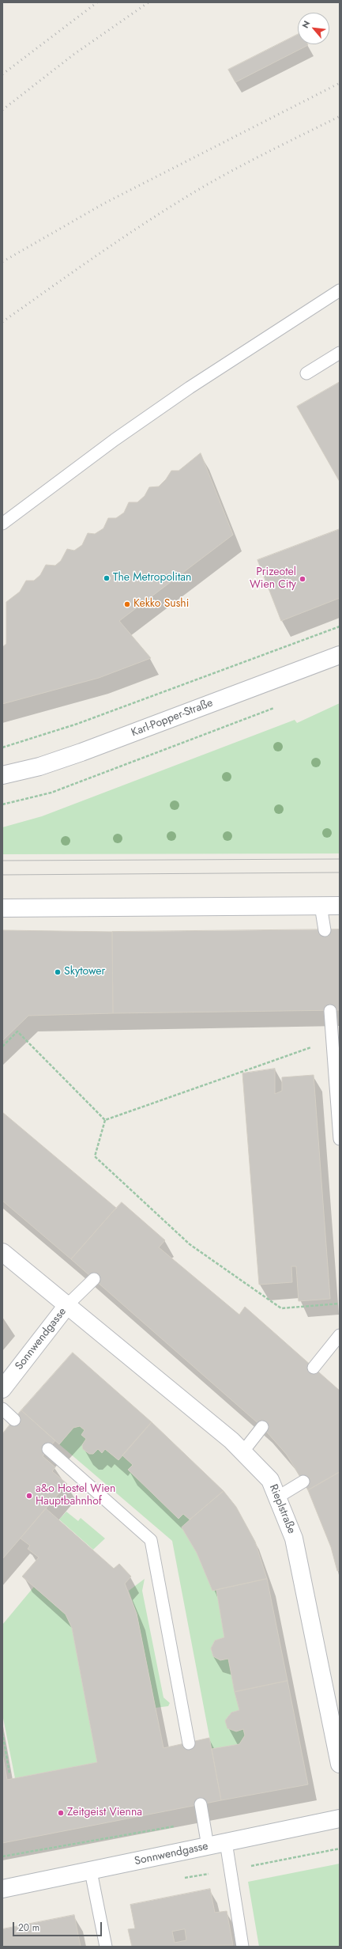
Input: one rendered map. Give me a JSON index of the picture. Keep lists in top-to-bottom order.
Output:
{
  "streets": {
    "street": ["Karl-Popper-Straße", "Sonnwendgasse", "Rieplstraße"]
  },
  "crossings": [
    ["Sonnwendgasse", "Rieplstraße"]
  ],
  "places": [
    "The Metropolitan",
    "Prizeotel Wien City",
    "Kekko Sushi",
    "Skytower",
    "a&o Hostel Wien Hauptbahnhof",
    "Zeitgeist Vienna"
  ],
  "scale_bar": "20 m",
  "north": "top left"
}
